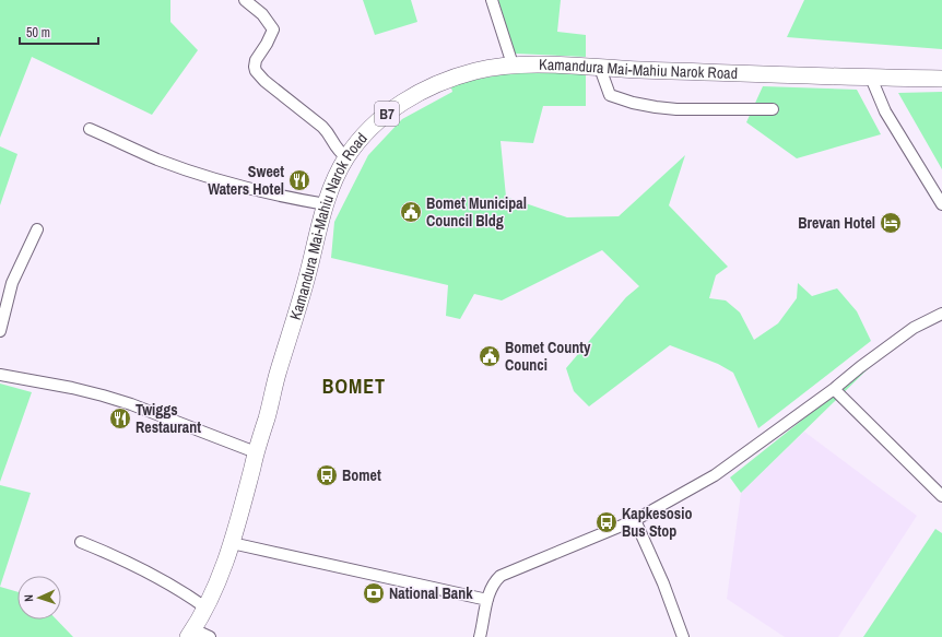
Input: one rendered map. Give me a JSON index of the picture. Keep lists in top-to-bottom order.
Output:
{
  "streets": {
    "highway": ["Kamandura Mai-Mahiu Narok Road", "B7"]
  },
  "districts": ["BOMET"],
  "places": {
    "restaurant": ["Sweet Waters Hotel", "Twiggs Restaurant"],
    "public building": ["Bomet Municipal Council Bldg", "Bomet County Counci"],
    "hotel": ["Brevan Hotel"],
    "bus stop": ["Bomet", "Kapkesosio Bus Stop"],
    "bank": ["National Bank"]
  },
  "scale_bar": "50 m",
  "north": "left"
}
